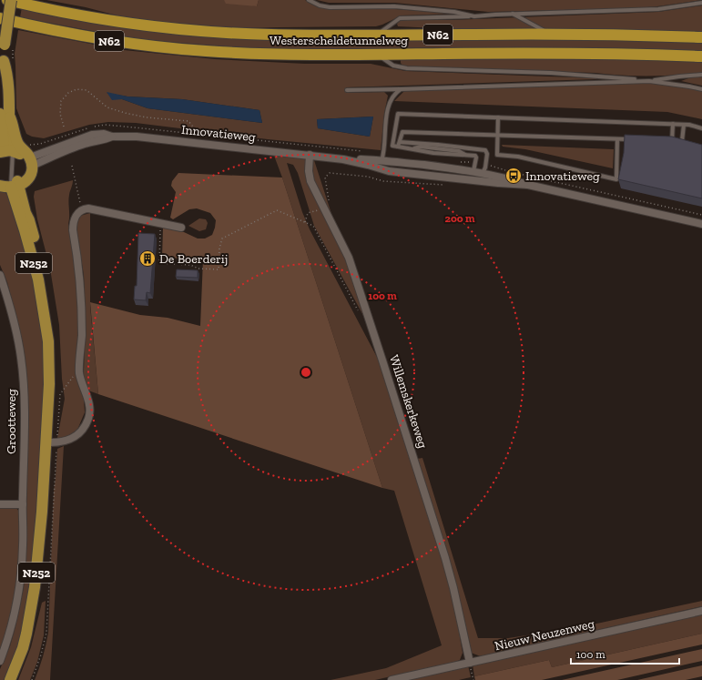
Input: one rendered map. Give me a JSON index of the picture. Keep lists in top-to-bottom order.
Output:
{
  "streets": {
    "highway": ["N62", "Westerscheldetunnelweg"],
    "main road": ["N252"],
    "street": [
      "Innovatieweg",
      "Willemskerkeweg",
      "Grootteweg",
      "Nieuw Neuzenweg"
    ]
  },
  "crossings": [
    ["N62", "Westerscheldetunnelweg"],
    ["Innovatieweg", "Willemskerkeweg"],
    ["Willemskerkeweg", "Nieuw Neuzenweg"]
  ],
  "places": {
    "bus stop": ["Innovatieweg"],
    "building": ["De Boerderij"]
  },
  "scale_bar": "100 m",
  "rings": ["200 m", "100 m"]
}
